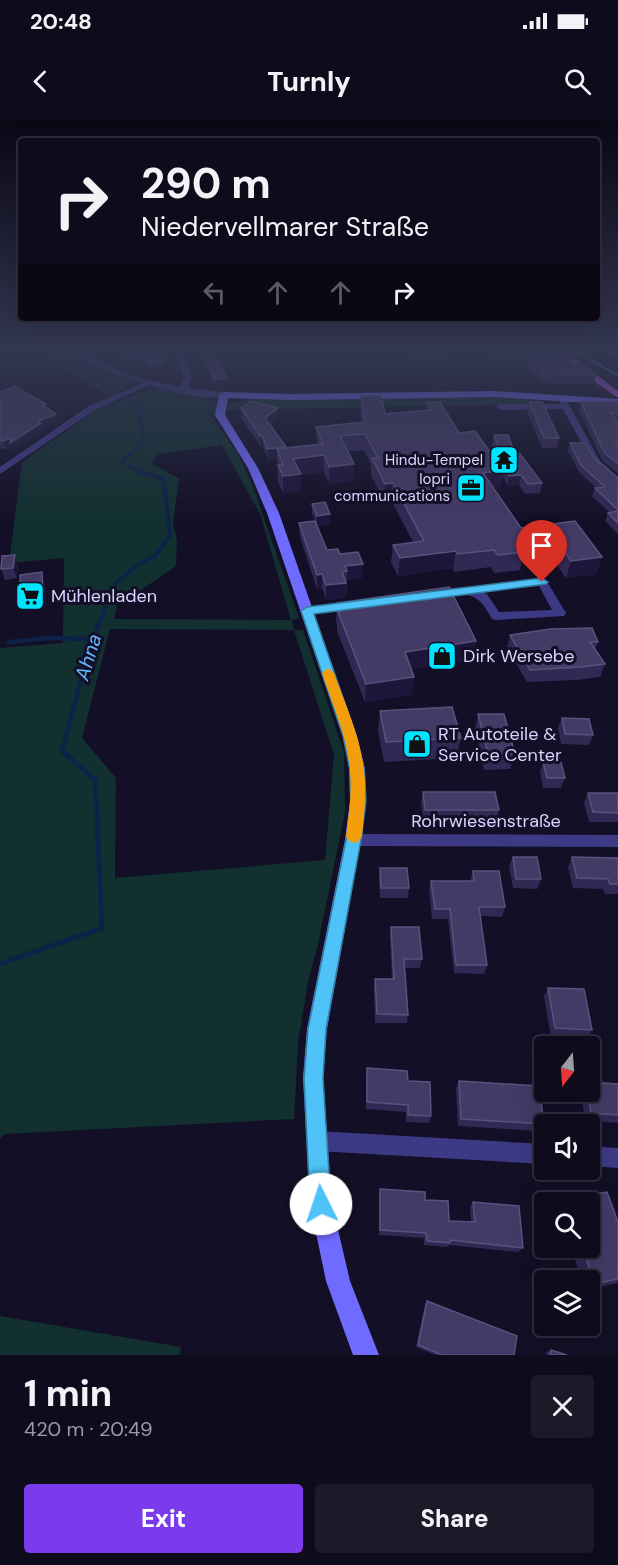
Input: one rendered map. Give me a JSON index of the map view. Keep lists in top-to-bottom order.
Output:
{
  "streets": {
    "street": ["Rohrwiesenstraße"]
  },
  "water": ["Ahna"],
  "places": {
    "temple": ["Hindu-Tempel"],
    "office": ["lopri communications"],
    "supermarket": ["Mühlenladen"],
    "shop": ["Dirk Wersebe", "RT Autoteile & Service Center"]
  },
  "north": "bottom",
  "page": {
    "status": "20:48",
    "header": "Turnly",
    "turn": ["290 m", "Niedervellmarer Straße"],
    "heading": ["1 min", "420 m · 20:49"],
    "buttons": ["Exit", "Share"]
  }
}
